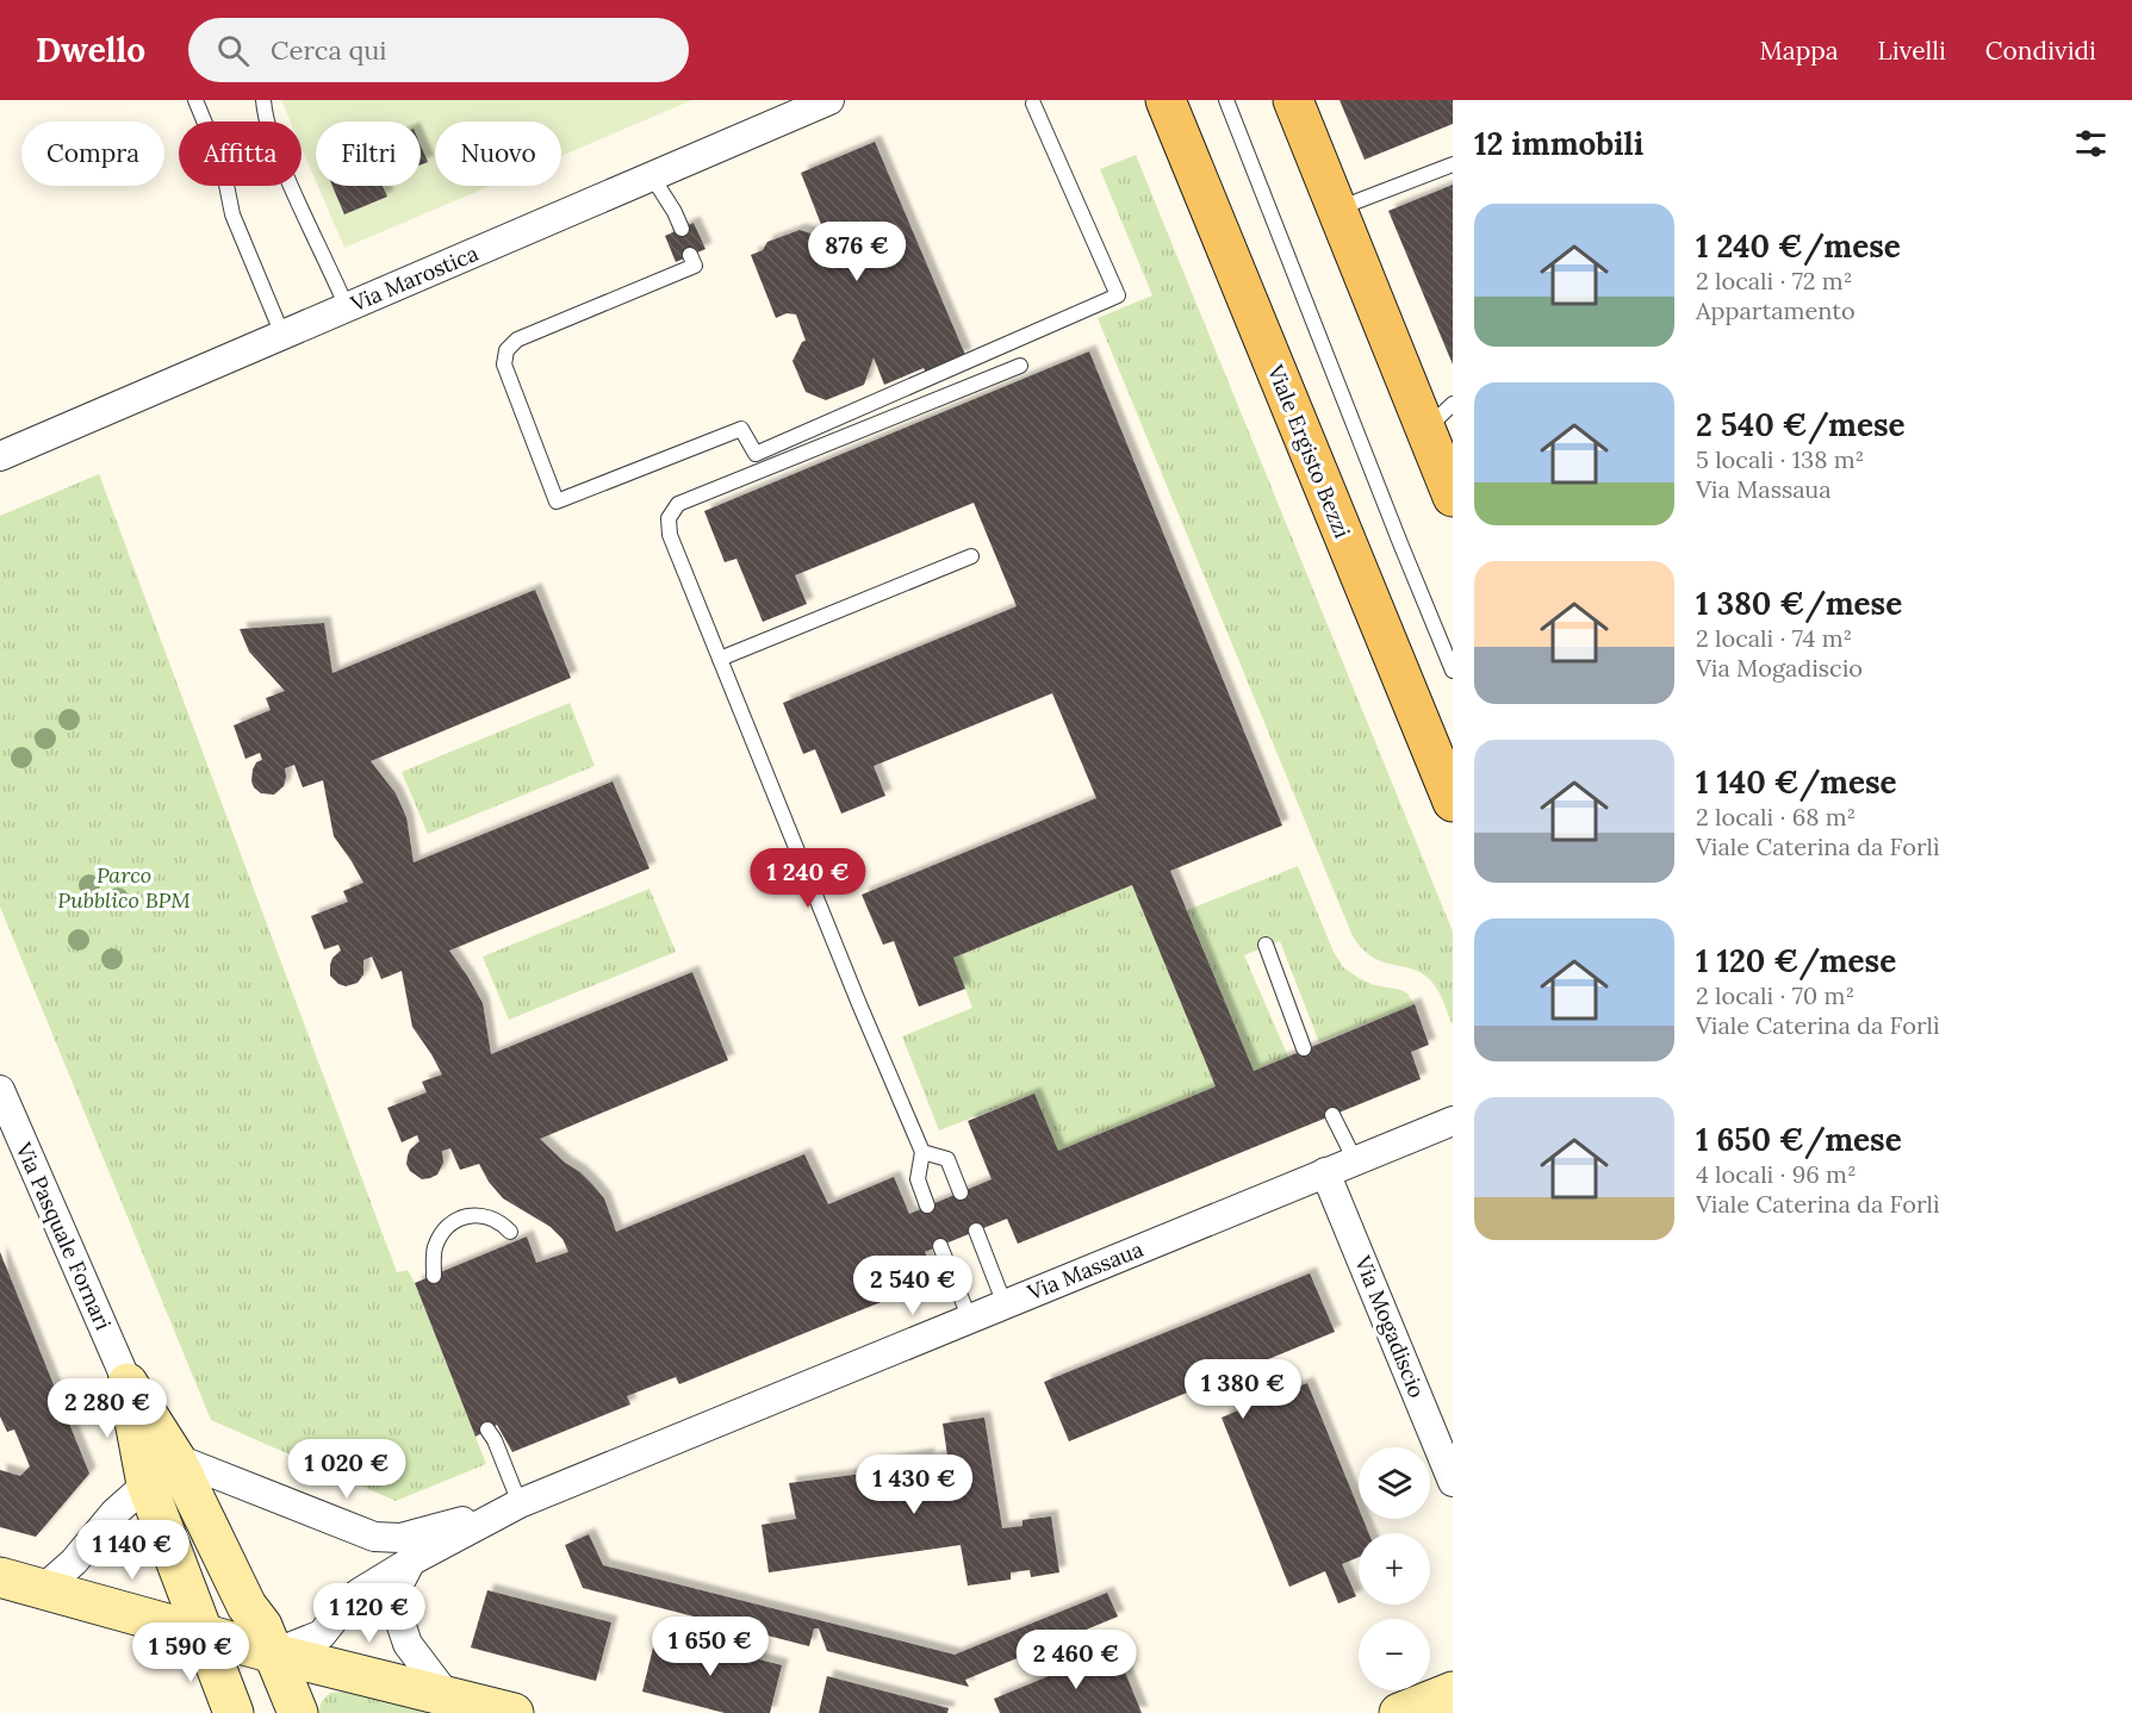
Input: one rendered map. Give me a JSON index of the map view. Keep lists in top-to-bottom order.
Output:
{
  "streets": {
    "main road": ["Viale Ergisto Bezzi"],
    "street": [
      "Via Marostica",
      "Via Pasquale Fornari",
      "Via Massaua",
      "Via Mogadiscio"
    ]
  },
  "crossings": [
    ["Via Massaua", "Via Mogadiscio"]
  ],
  "parks": ["Parco Pubblico BPM"],
  "page": {
    "header": "Dwello",
    "search": "Cerca qui",
    "nav": ["Mappa", "Livelli", "Condividi"],
    "heading": "12 immobili",
    "chip": [
      "Compra",
      "Affitta",
      "Filtri",
      "Nuovo"
    ],
    "list": [
      {
        "name": "1 240 €/mese",
        "note": "2 locali · 72 m² · Appartamento"
      },
      {
        "name": "2 540 €/mese",
        "note": "5 locali · 138 m² · Via Massaua"
      },
      {
        "name": "1 380 €/mese",
        "note": "2 locali · 74 m² · Via Mogadiscio"
      },
      {
        "name": "1 140 €/mese",
        "note": "2 locali · 68 m² · Viale Caterina da Forlì"
      },
      {
        "name": "1 120 €/mese",
        "note": "2 locali · 70 m² · Viale Caterina da Forlì"
      },
      {
        "name": "1 650 €/mese",
        "note": "4 locali · 96 m² · Viale Caterina da Forlì"
      }
    ],
    "price": [
      "876 €",
      "1 240 €",
      "2 540 €",
      "1 380 €",
      "2 280 €",
      "1 020 €",
      "1 430 €",
      "1 140 €",
      "1 120 €",
      "1 650 €",
      "1 590 €",
      "2 460 €"
    ],
    "map_buttons": ["+", "−"]
  }
}
